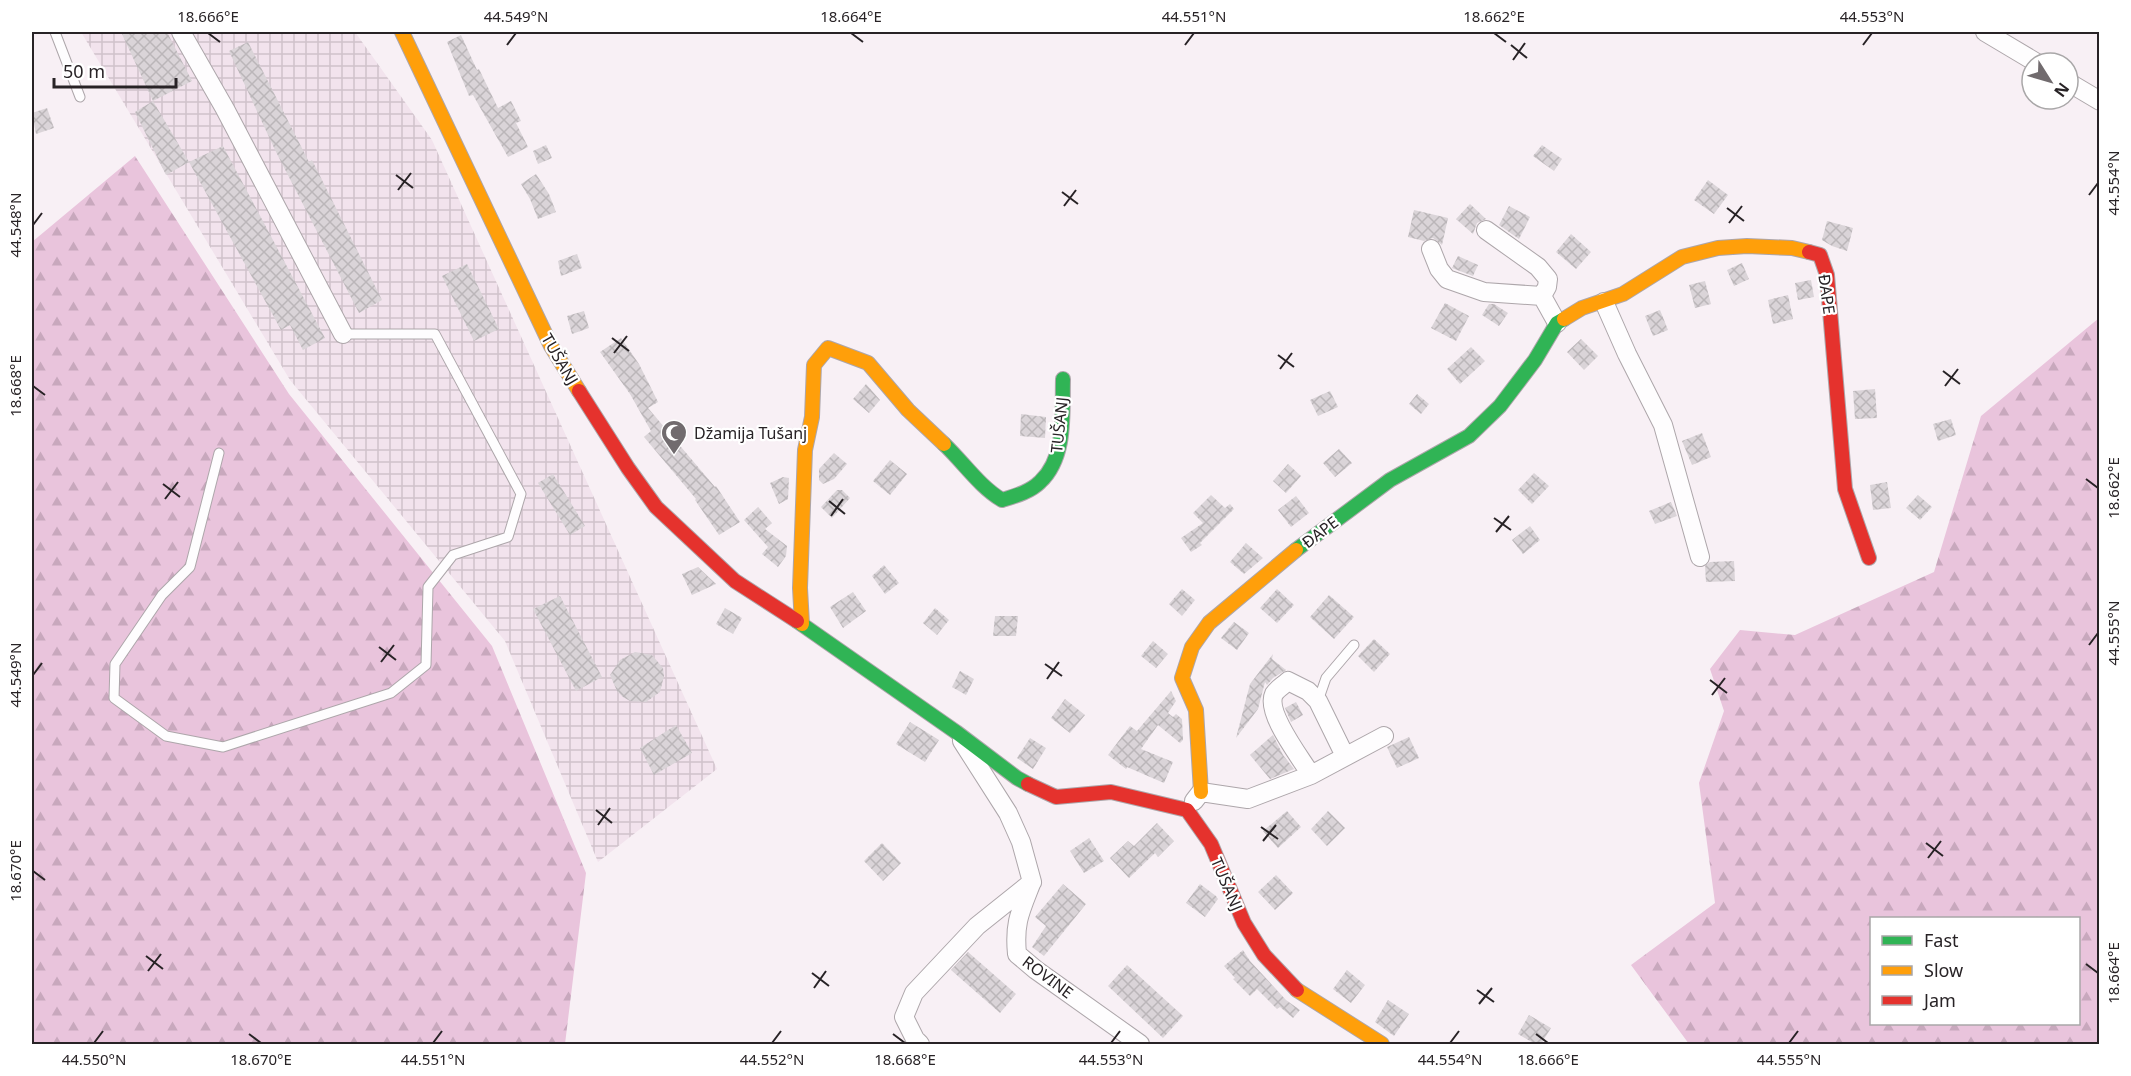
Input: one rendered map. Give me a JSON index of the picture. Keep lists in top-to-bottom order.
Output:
{
  "streets": {
    "street": ["ĐAPE", "TUŠANJ", "ROVINE"]
  },
  "crossings": [
    ["TUŠANJ", "ROVINE"]
  ],
  "places": {
    "mosque": ["Džamija Tušanj"]
  },
  "legend": ["Fast", "Slow", "Jam"],
  "scale_bar": "50 m",
  "north": "bottom right",
  "coordinates": [
    "18.666°E",
    "44.549°N",
    "18.664°E",
    "44.551°N",
    "18.662°E",
    "44.553°N",
    "44.554°N",
    "44.548°N",
    "18.668°E",
    "44.555°N",
    "18.670°E",
    "44.550°N",
    "44.552°N"
  ]
}
